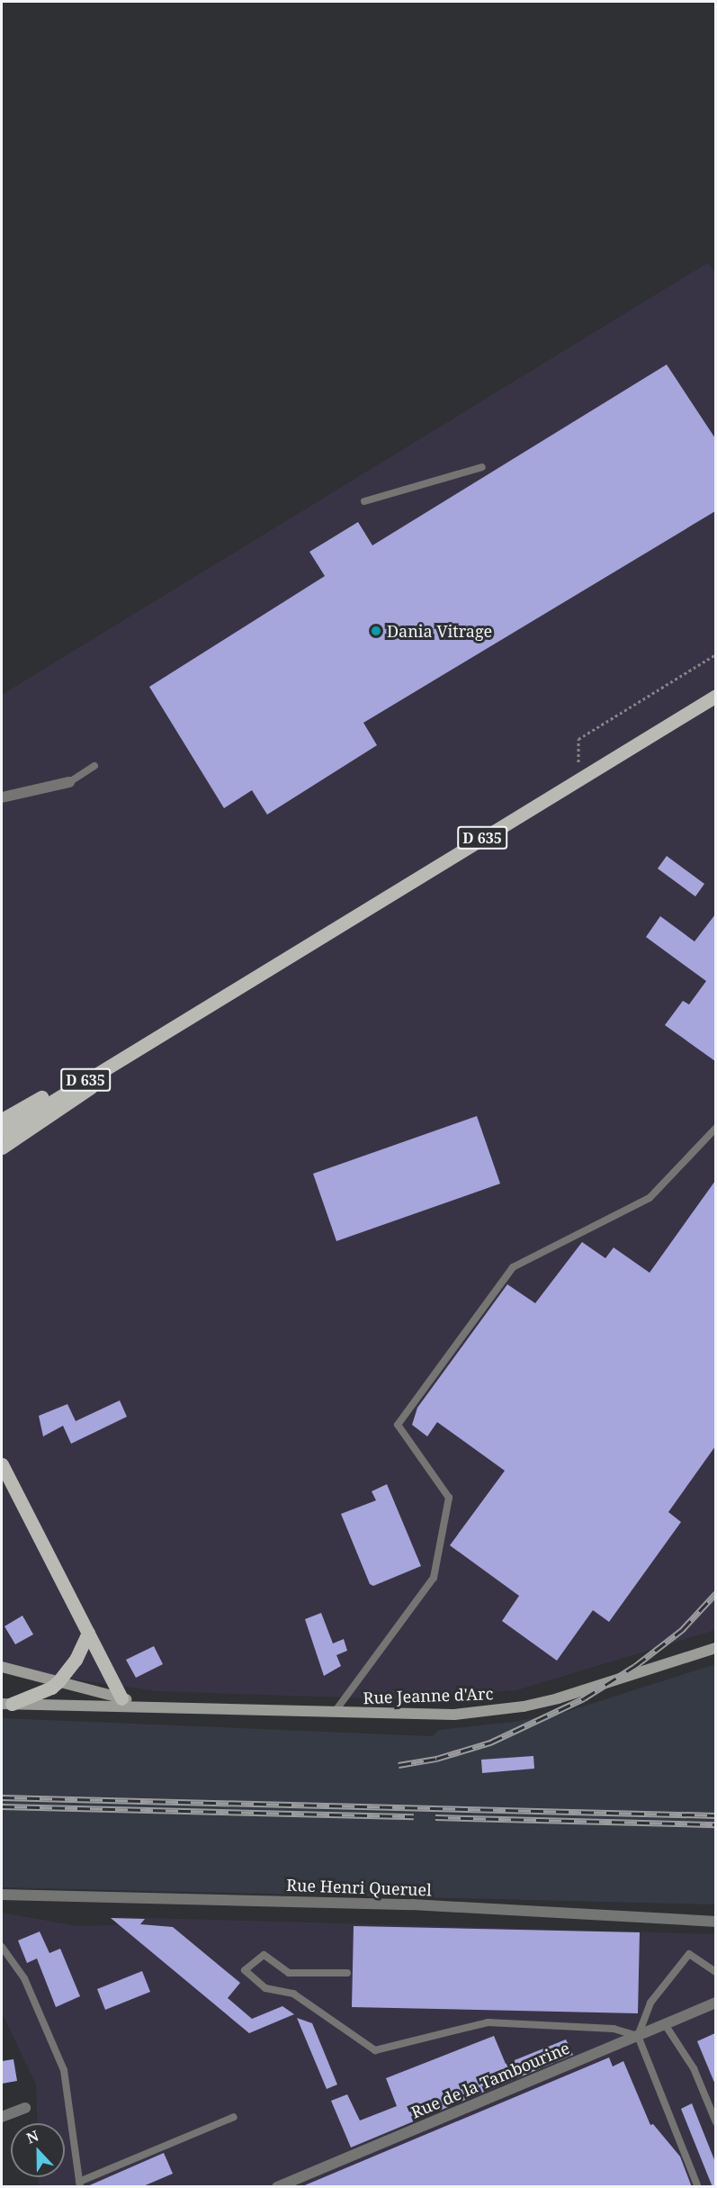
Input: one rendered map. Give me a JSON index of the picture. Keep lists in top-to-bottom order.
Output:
{
  "streets": {
    "main road": ["D 635", "Rue Jeanne d'Arc"],
    "street": ["Rue Henri Queruel", "Rue de la Tambourine"]
  },
  "places": ["Dania Vitrage"],
  "north": "top"
}
